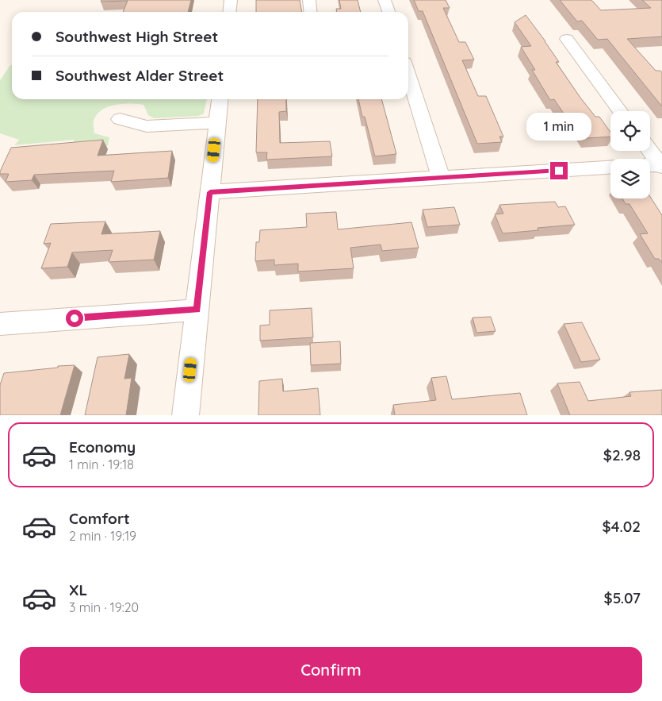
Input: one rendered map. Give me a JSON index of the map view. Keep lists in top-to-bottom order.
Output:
{
  "page": {
    "banner": ["Southwest High Street", "Southwest Alder Street"],
    "bubble": "1 min",
    "list": [
      {
        "name": "Economy",
        "note": "1 min · 19:18",
        "value": "$2.98"
      },
      {
        "name": "Comfort",
        "note": "2 min · 19:19",
        "value": "$4.02"
      },
      {
        "name": "XL",
        "note": "3 min · 19:20",
        "value": "$5.07"
      }
    ],
    "buttons": "Confirm"
  }
}
